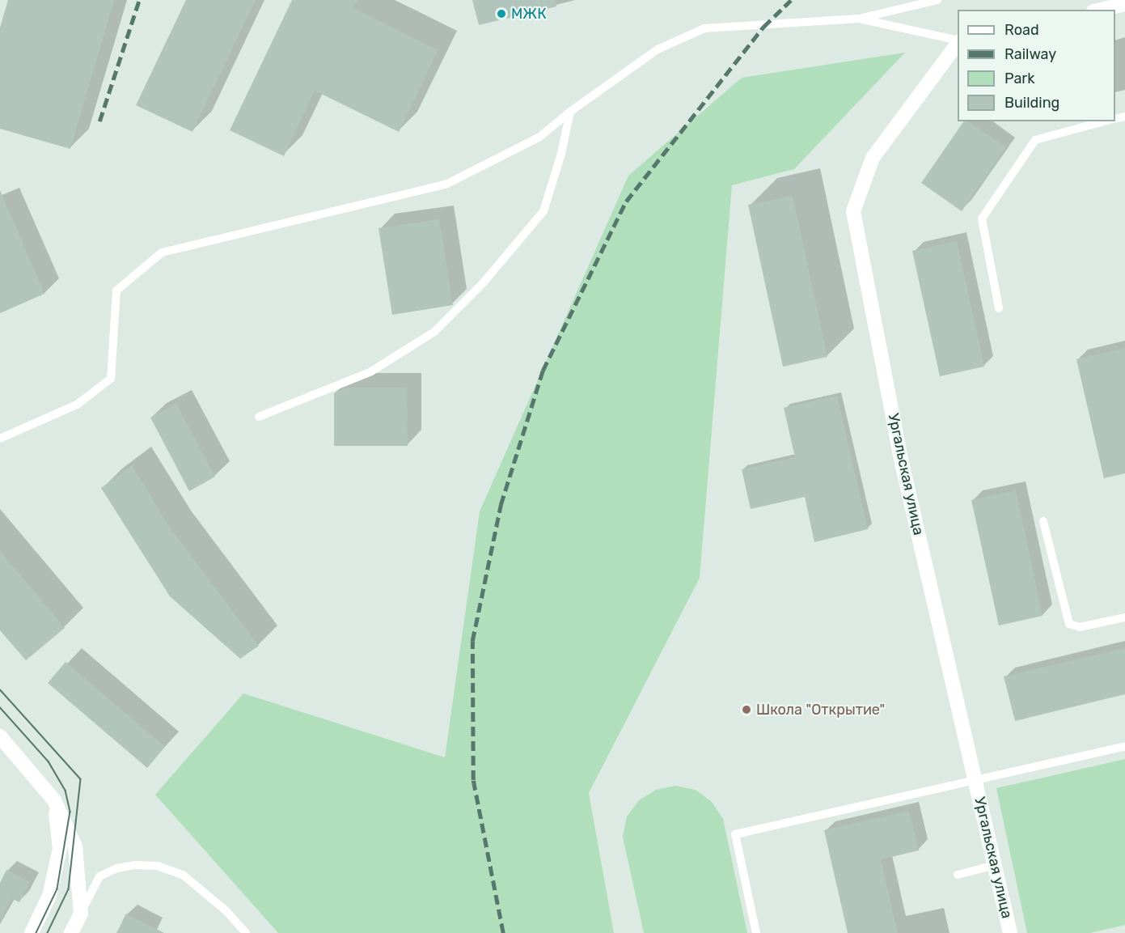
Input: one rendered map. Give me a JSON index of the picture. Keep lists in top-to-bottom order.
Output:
{
  "streets": {
    "street": ["Ургальская улица"]
  },
  "places": ["МЖК", "Школа \"Открытие\""],
  "legend": [
    "Road",
    "Railway",
    "Park",
    "Building"
  ]
}
